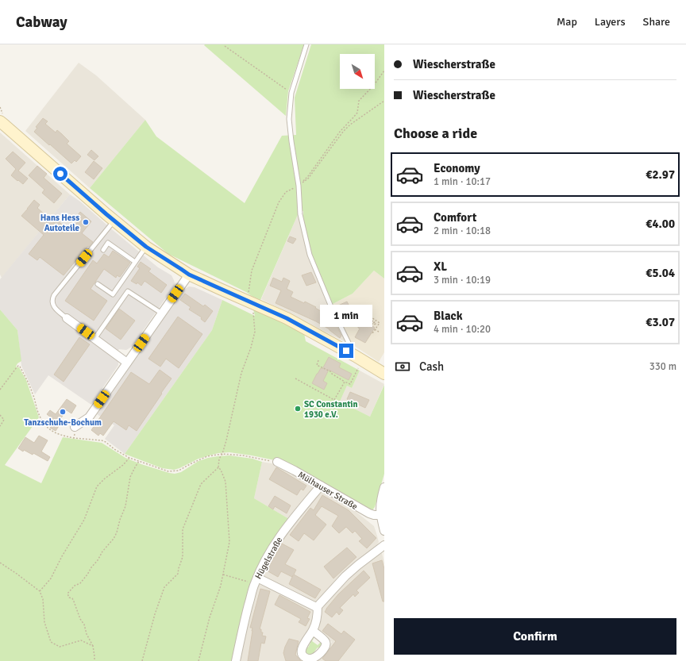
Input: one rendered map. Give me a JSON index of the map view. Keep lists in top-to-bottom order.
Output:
{
  "streets": {
    "street": ["Mülhauser Straße", "Hügelstraße"]
  },
  "crossings": [
    ["Mülhauser Straße", "Hügelstraße"]
  ],
  "places": ["Hans Hess Autoteile", "SC Constantin 1930 e.V.", "Tanzschuhe-Bochum"],
  "north": "bottom right",
  "page": {
    "header": "Cabway",
    "nav": ["Map", "Layers", "Share"],
    "banner": ["Wiescherstraße", "Wiescherstraße"],
    "heading": "Choose a ride",
    "list": [
      {
        "name": "Economy",
        "note": "1 min · 10:17",
        "value": "€2.97"
      },
      {
        "name": "Comfort",
        "note": "2 min · 10:18",
        "value": "€4.00"
      },
      {
        "name": "XL",
        "note": "3 min · 10:19",
        "value": "€5.04"
      },
      {
        "name": "Black",
        "note": "4 min · 10:20",
        "value": "€3.07"
      }
    ],
    "bubble": "1 min",
    "pay": ["Cash", "330 m"],
    "buttons": "Confirm"
  }
}
